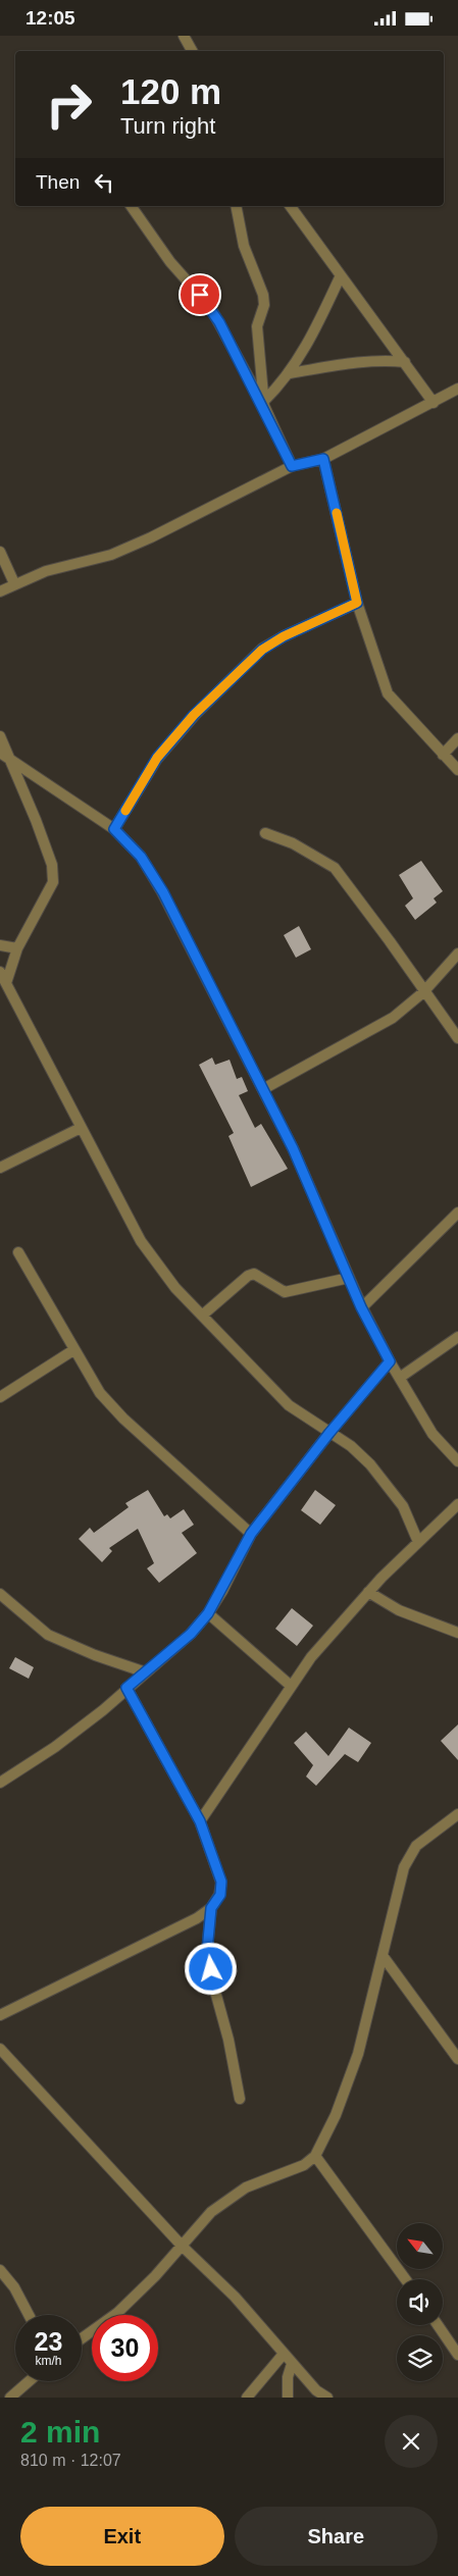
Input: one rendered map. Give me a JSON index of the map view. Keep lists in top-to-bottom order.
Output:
{
  "north": "top left",
  "page": {
    "status": "12:05",
    "turn": ["120 m", "Turn right"],
    "then": "Then",
    "speed": "23 km/h",
    "limit": "30",
    "heading": ["2 min", "810 m · 12:07"],
    "buttons": ["Exit", "Share"]
  }
}
